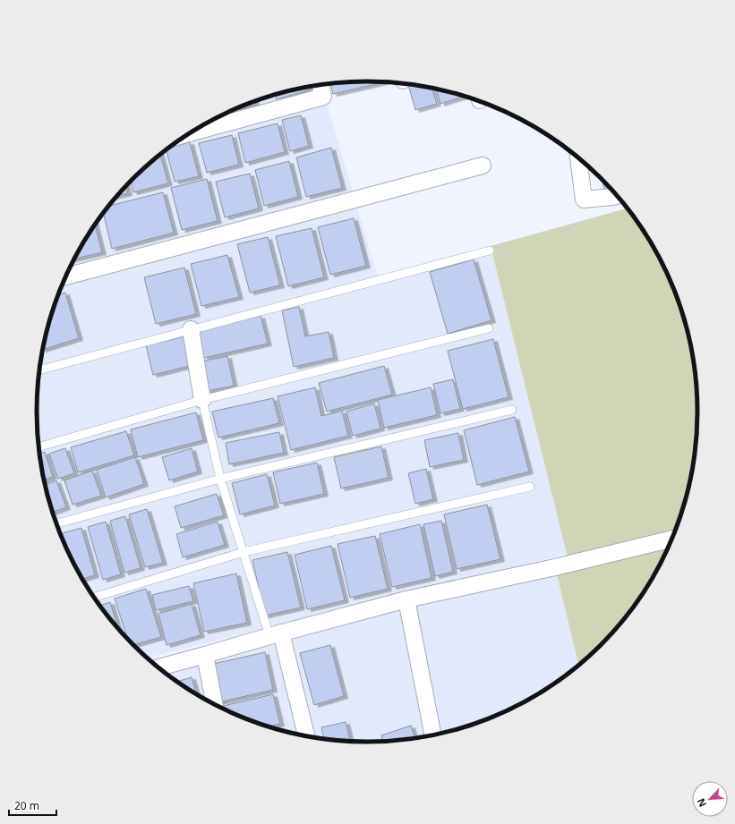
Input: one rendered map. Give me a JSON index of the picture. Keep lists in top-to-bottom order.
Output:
{
  "scale_bar": "20 m",
  "north": "bottom left"
}
